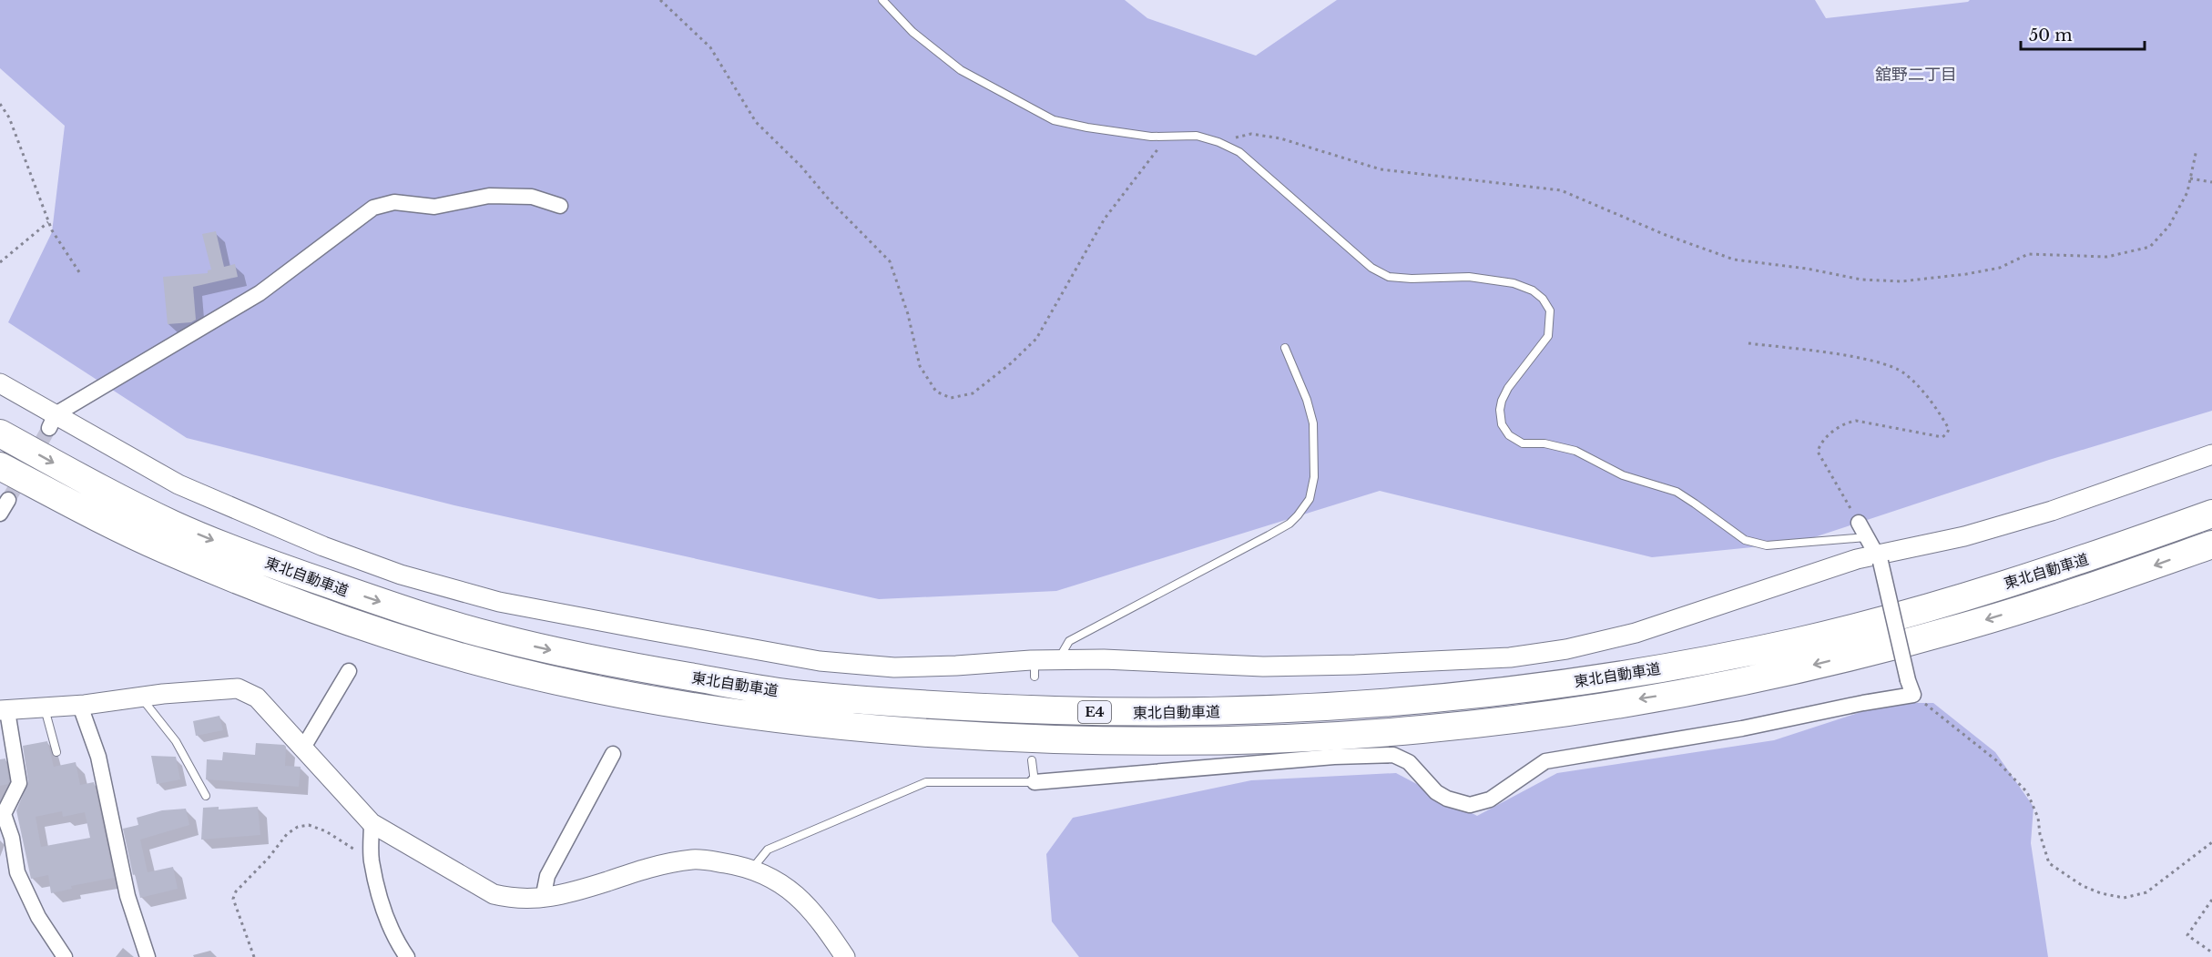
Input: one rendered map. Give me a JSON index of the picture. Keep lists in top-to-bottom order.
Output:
{
  "streets": {
    "highway": ["東北自動車道", "E4"]
  },
  "districts": ["舘野二丁目"],
  "scale_bar": "50 m"
}
